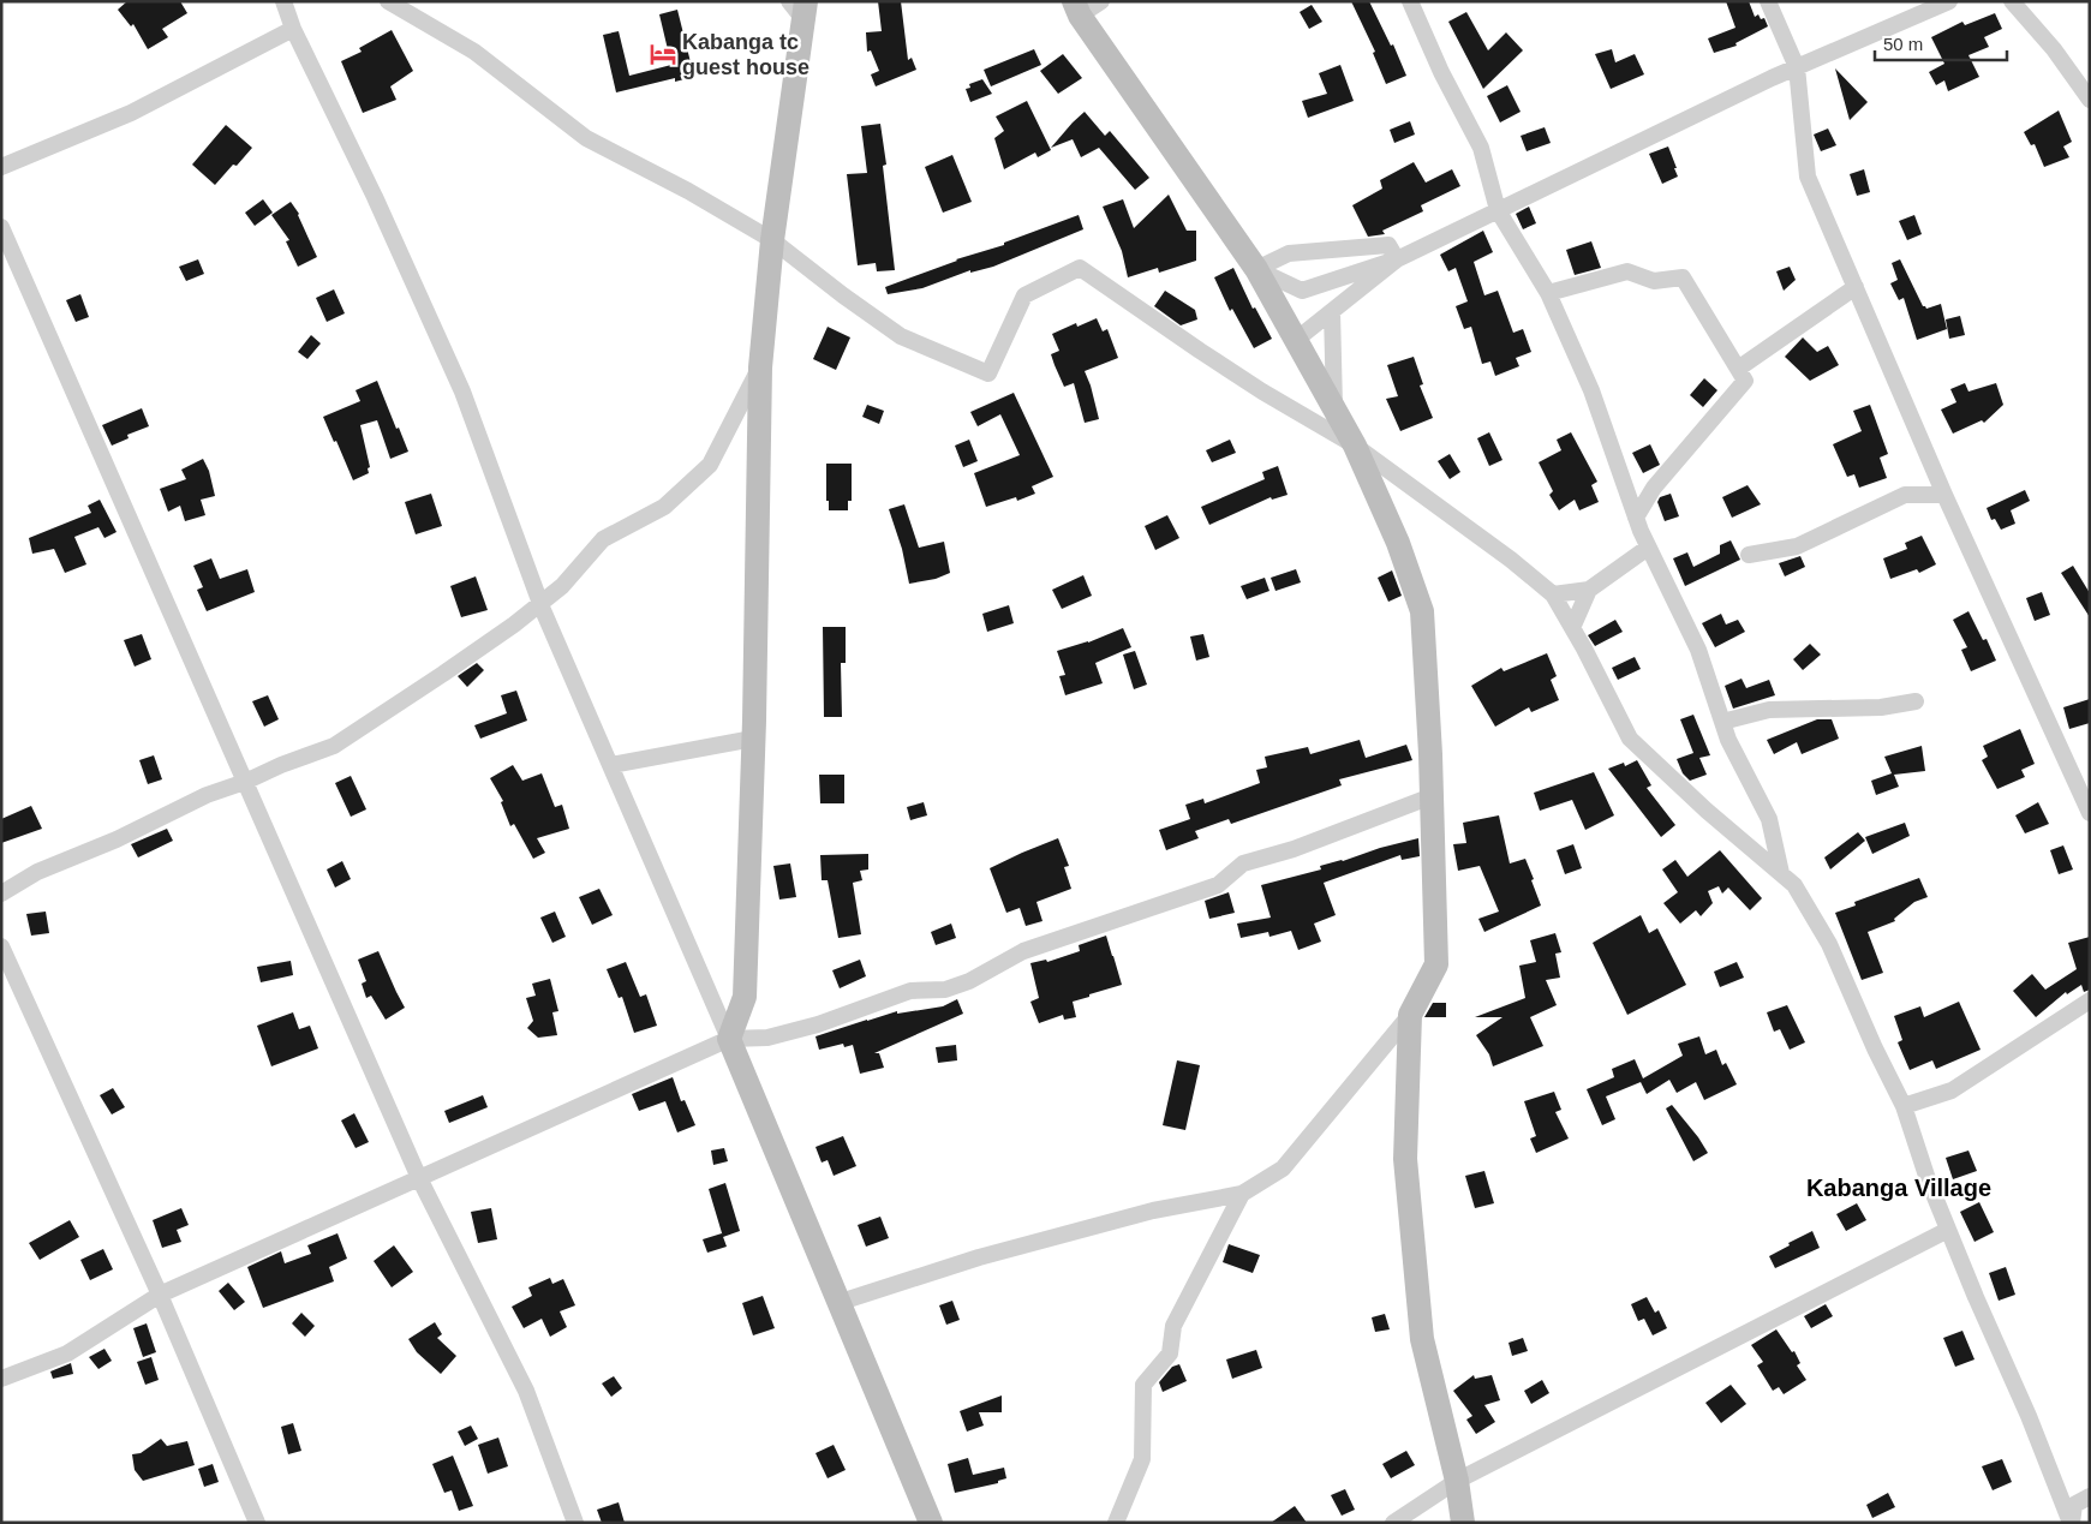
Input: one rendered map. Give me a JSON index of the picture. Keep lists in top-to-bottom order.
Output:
{
  "districts": ["Kabanga Village"],
  "places": {
    "hotel": ["Kabanga tc guest house"]
  },
  "scale_bar": "50 m"
}
